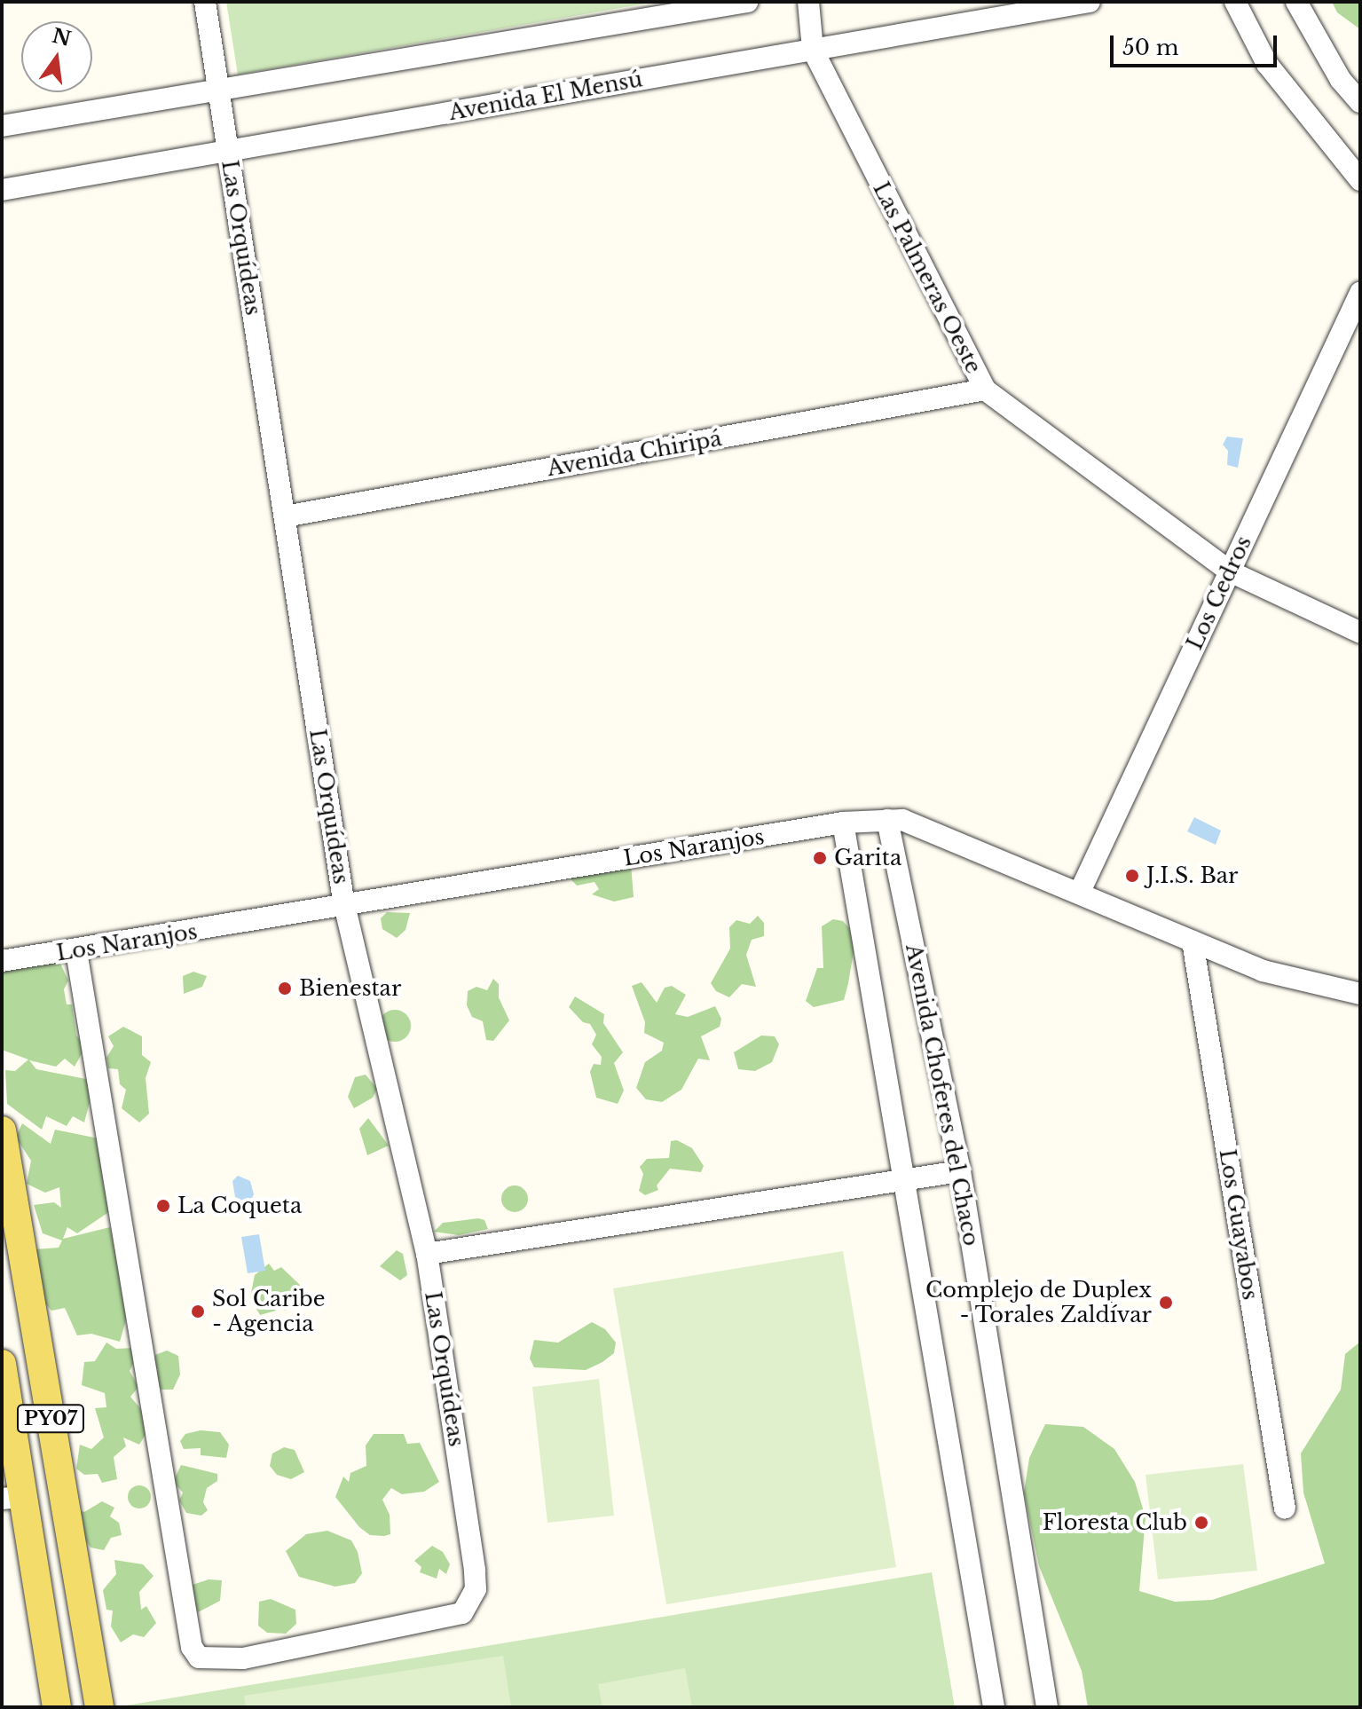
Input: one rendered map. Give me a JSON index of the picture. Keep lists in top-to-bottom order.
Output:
{
  "streets": {
    "main road": ["PY07"],
    "street": [
      "Avenida El Mensú",
      "Las Orquídeas",
      "Las Palmeras Oeste",
      "Avenida Chiripá",
      "Los Cedros",
      "Los Naranjos",
      "Avenida Choferes del Chaco",
      "Los Guayabos"
    ]
  },
  "crossings": [
    ["Avenida El Mensú", "Las Orquídeas"],
    ["Avenida El Mensú", "Las Palmeras Oeste"],
    ["Las Orquídeas", "Avenida Chiripá"],
    ["Las Orquídeas", "Los Naranjos"],
    ["Las Palmeras Oeste", "Avenida Chiripá"],
    ["Las Palmeras Oeste", "Los Cedros"],
    ["Los Cedros", "Los Naranjos"],
    ["Los Naranjos", "Avenida Choferes del Chaco"],
    ["Los Naranjos", "Los Guayabos"]
  ],
  "places": [
    "Garita",
    "J.I.S. Bar",
    "Bienestar",
    "La Coqueta",
    "Complejo de Duplex - Torales Zaldívar",
    "Sol Caribe - Agencia",
    "Floresta Club"
  ],
  "scale_bar": "50 m",
  "north": "top"
}
